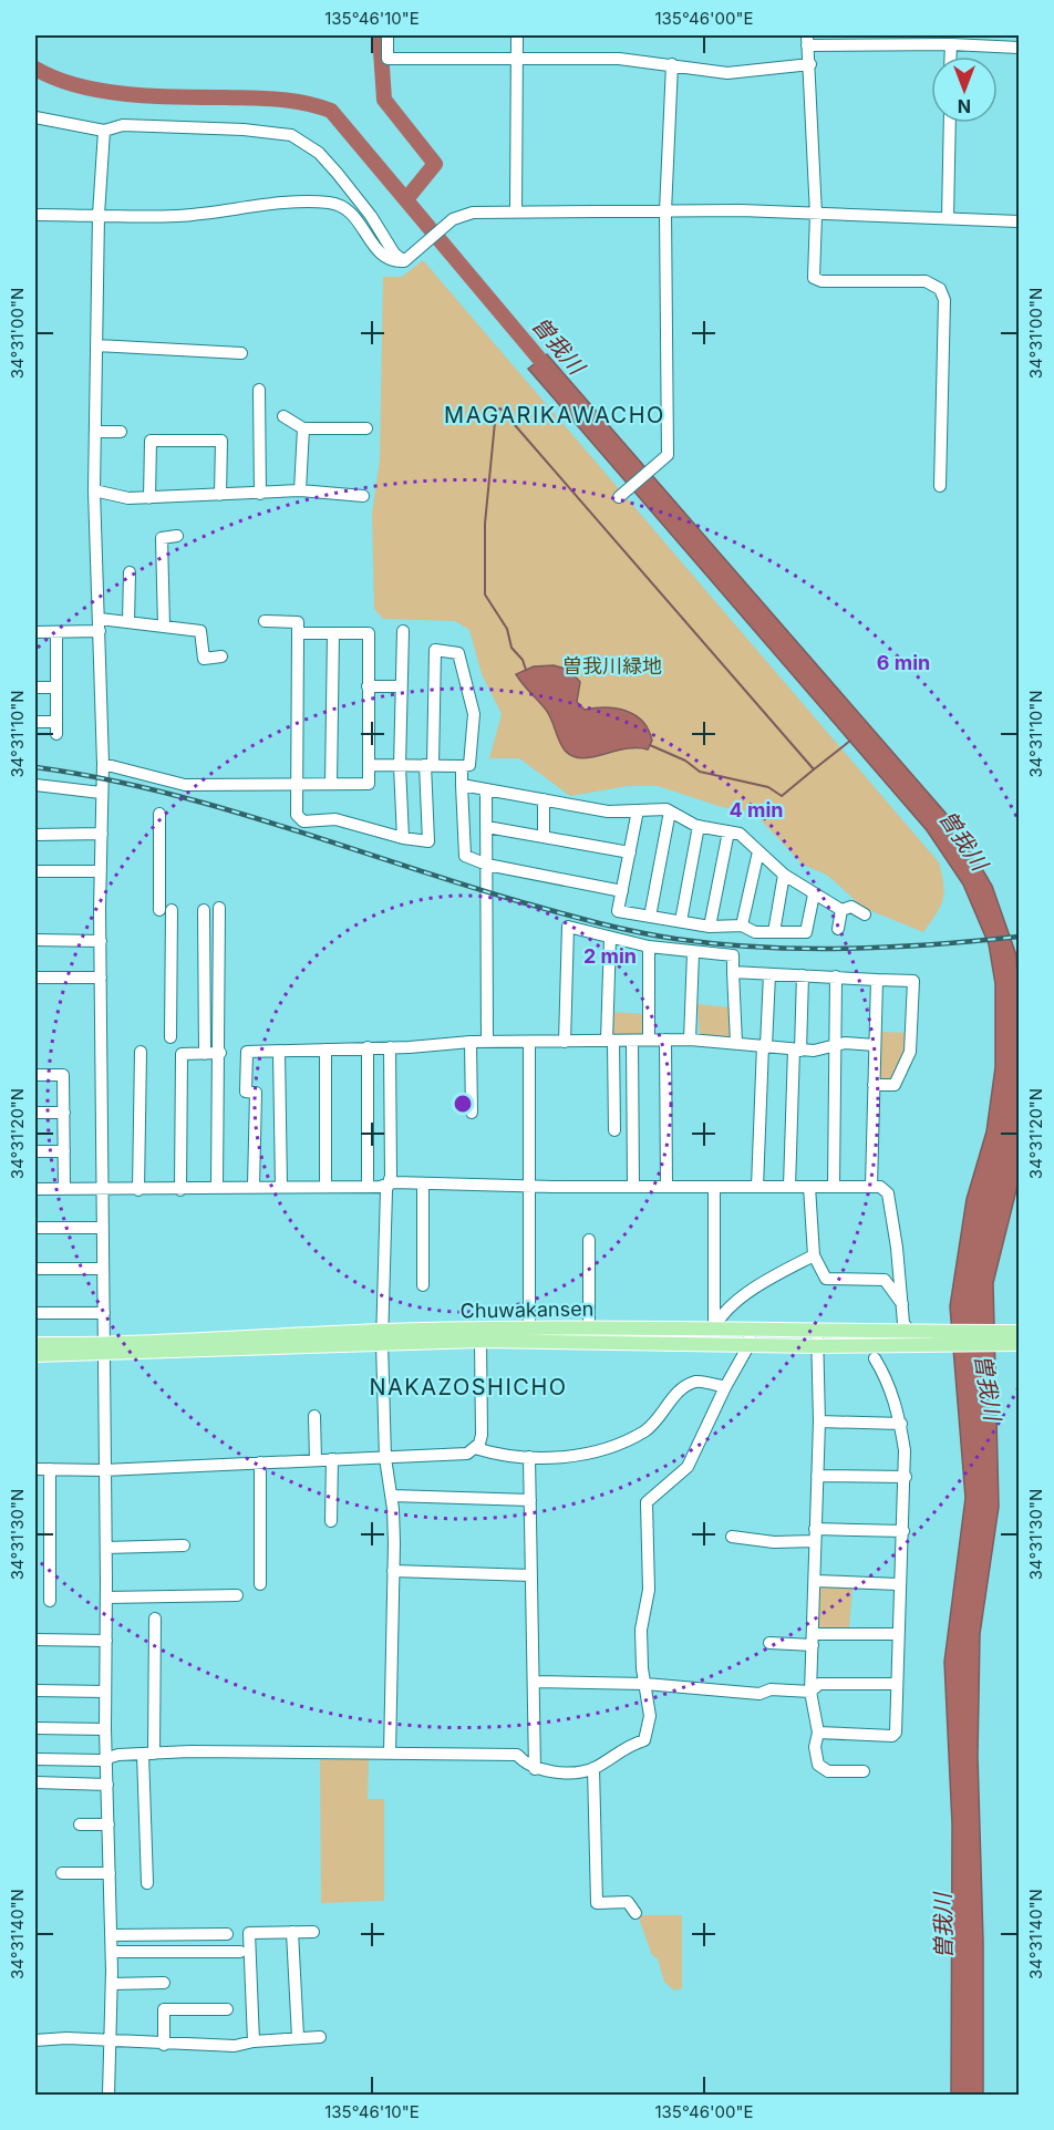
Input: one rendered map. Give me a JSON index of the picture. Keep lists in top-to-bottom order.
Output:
{
  "streets": {
    "main road": ["Chuwakansen"]
  },
  "districts": ["MAGARIKAWACHO", "NAKAZOSHICHO"],
  "water": ["曽我川"],
  "parks": ["曽我川緑地"],
  "north": "bottom",
  "coordinates": [
    "135°46'10\"E",
    "135°46'00\"E",
    "34°31'00\"N",
    "34°31'10\"N",
    "34°31'20\"N",
    "34°31'30\"N",
    "34°31'40\"N"
  ],
  "rings": ["6 min", "4 min", "2 min"]
}
